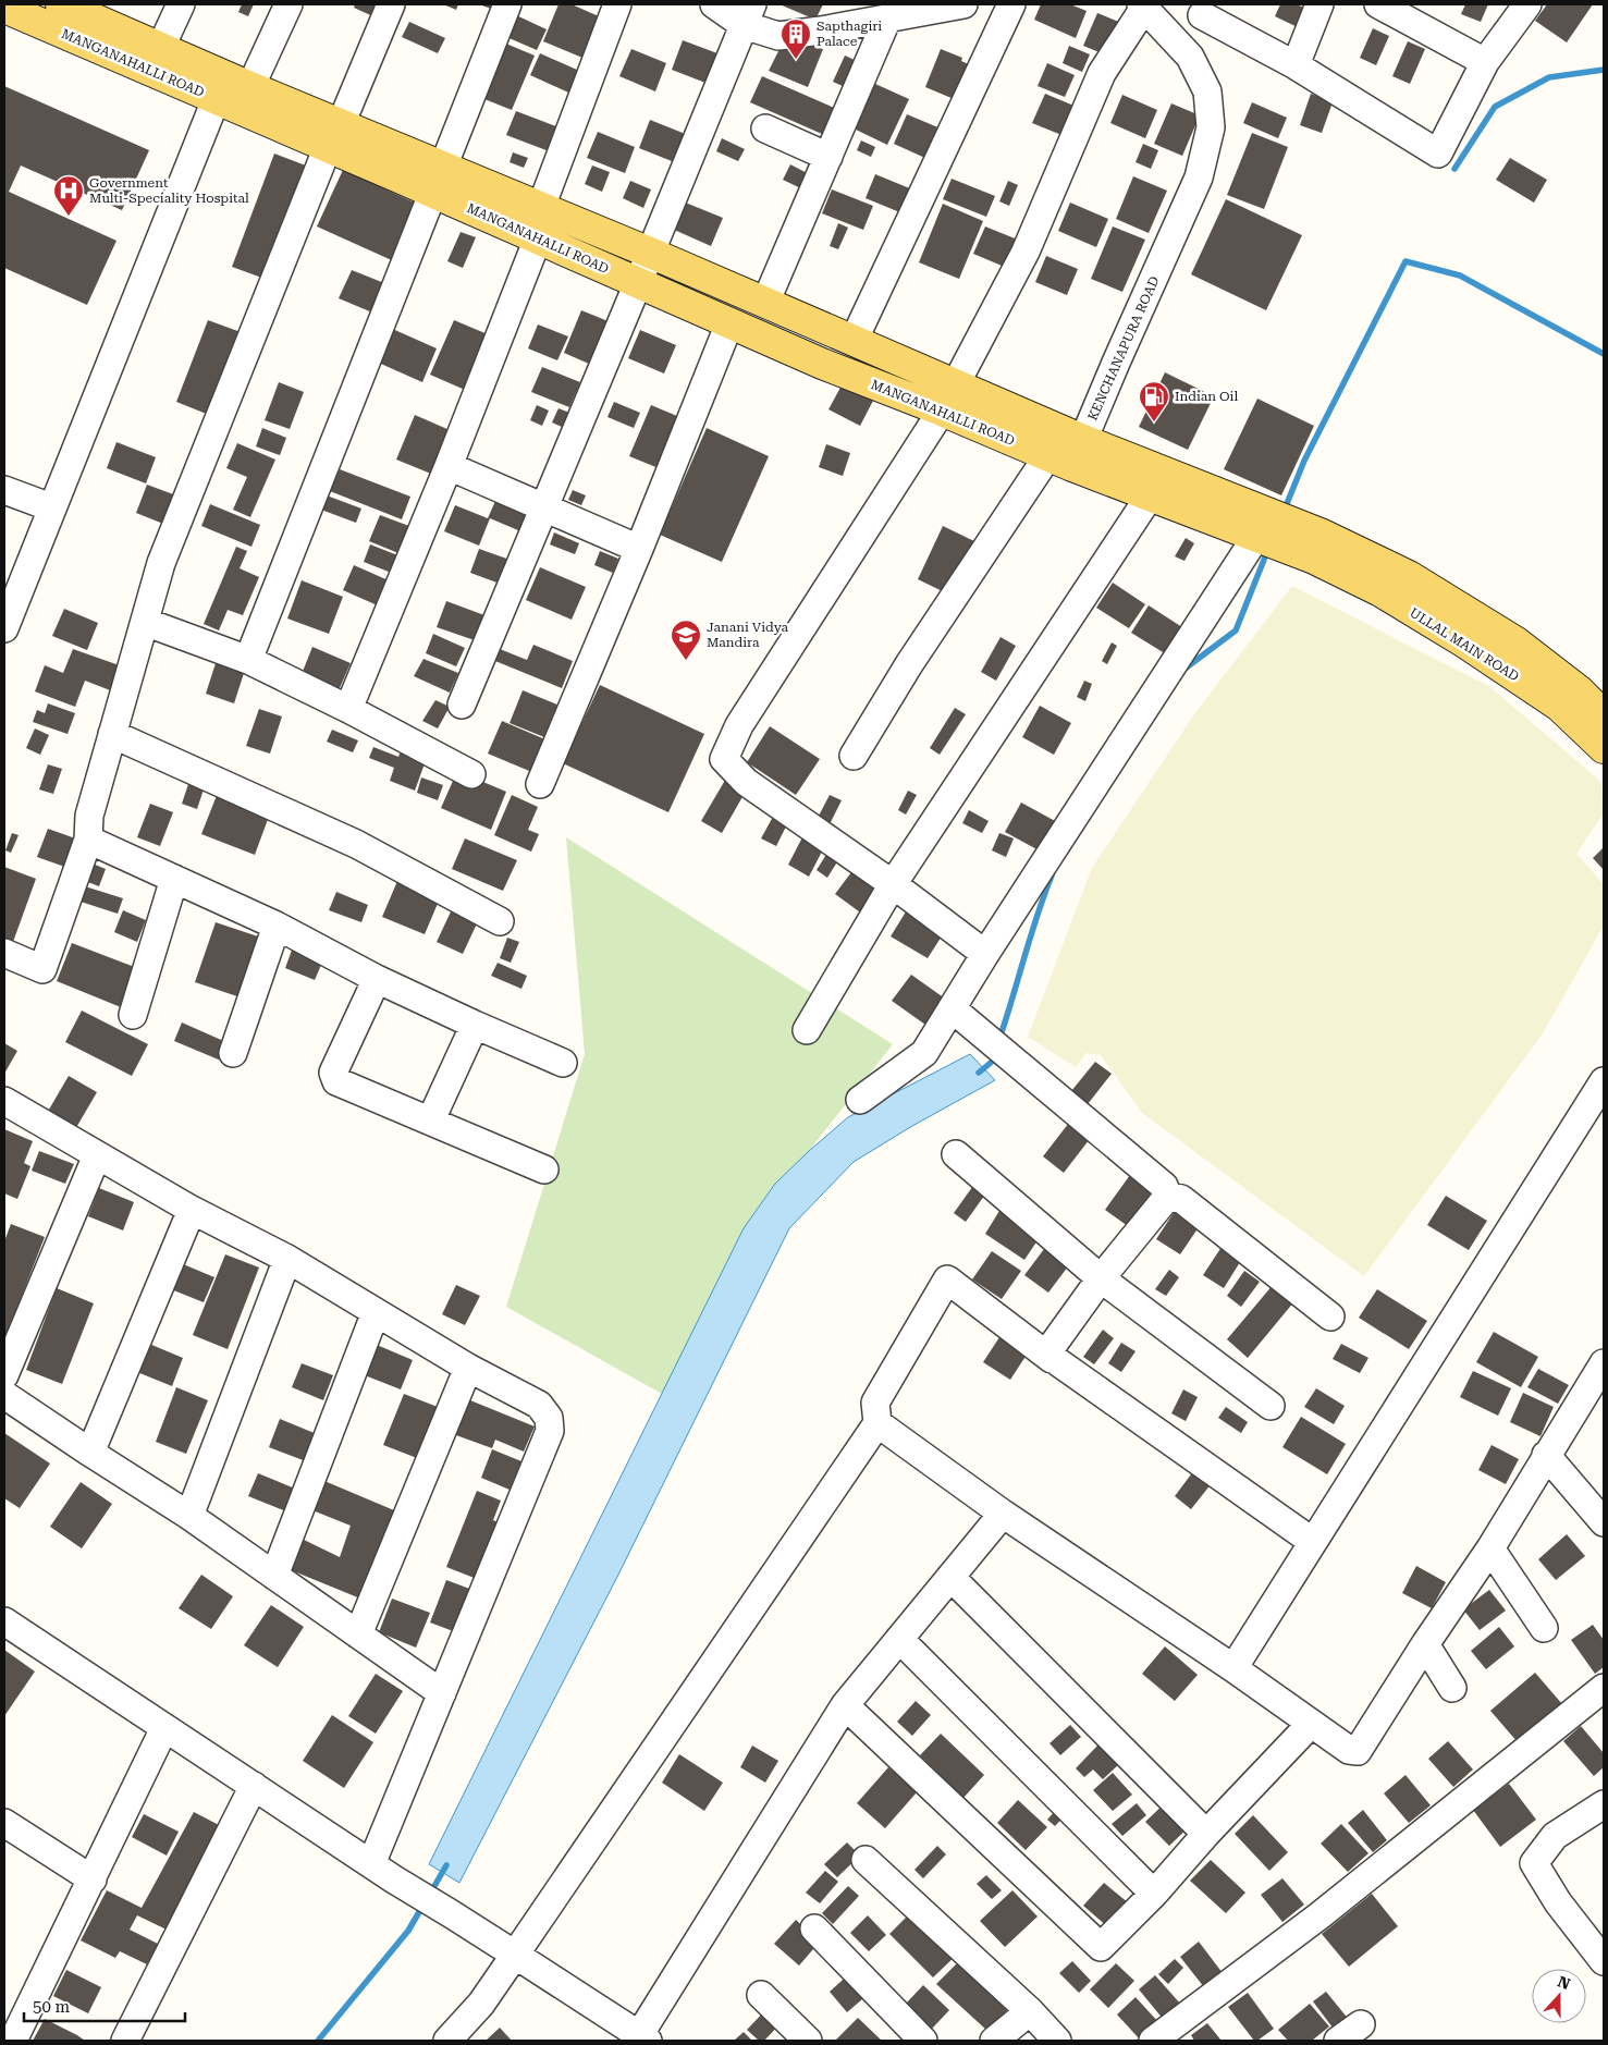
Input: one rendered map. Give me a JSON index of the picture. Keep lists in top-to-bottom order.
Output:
{
  "streets": {
    "main road": ["MANGANAHALLI ROAD", "ULLAL MAIN ROAD"],
    "street": ["KENCHANAPURA ROAD"]
  },
  "crossings": [
    ["MANGANAHALLI ROAD", "KENCHANAPURA ROAD"]
  ],
  "places": {
    "building": ["Sapthagiri Palace"],
    "hospital": ["Government Multi-Speciality Hospital"],
    "fuel station": ["Indian Oil"],
    "school or university": ["Janani Vidya Mandira"]
  },
  "scale_bar": "50 m",
  "north": "top"
}
